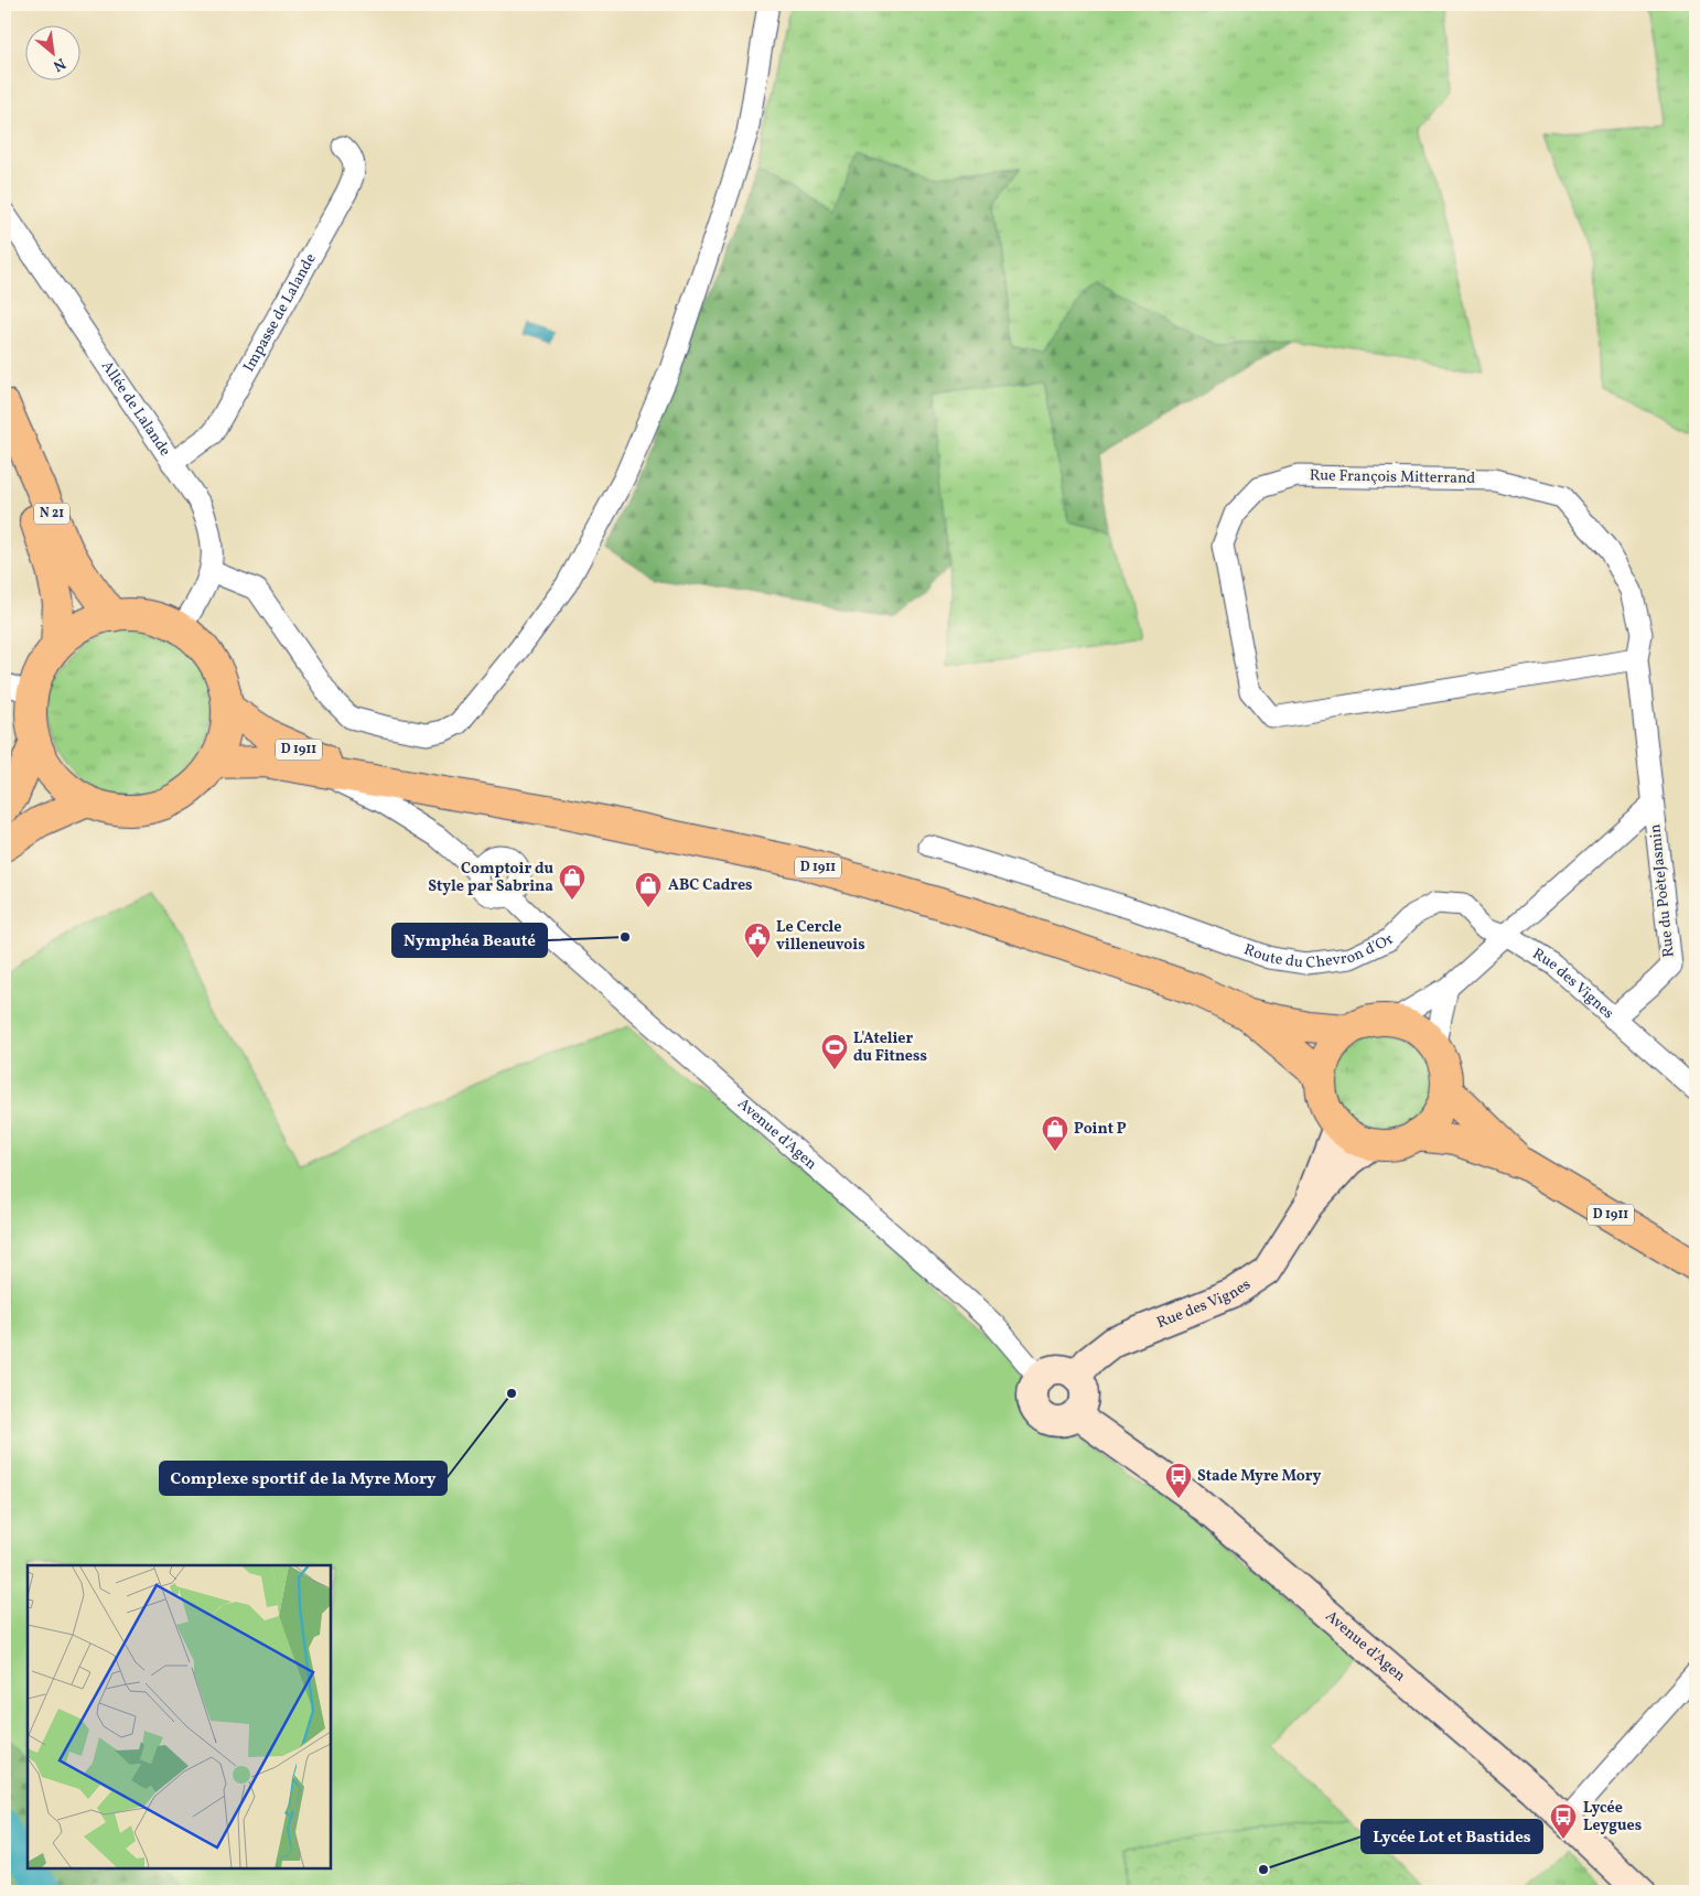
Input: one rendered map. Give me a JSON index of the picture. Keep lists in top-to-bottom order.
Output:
{
  "streets": {
    "main road": [
      "N 21",
      "D 1911",
      "Rue des Vignes",
      "Avenue d'Agen"
    ],
    "street": [
      "Impasse de Lalande",
      "Allée de Lalande",
      "Rue François Mitterrand",
      "Rue du PoèteJasmin",
      "Route du Chevron d'Or"
    ]
  },
  "crossings": [
    ["Impasse de Lalande", "Allée de Lalande"],
    ["Allée de Lalande", "N 21"],
    ["Allée de Lalande", "D 1911"],
    ["Rue François Mitterrand", "Rue du PoèteJasmin"],
    ["N 21", "D 1911"],
    ["D 1911", "Rue des Vignes"],
    ["Rue du PoèteJasmin", "Rue des Vignes"],
    ["Route du Chevron d'Or", "Rue des Vignes"],
    ["Rue des Vignes", "Avenue d'Agen"]
  ],
  "places": {
    "shop": ["Comptoir du Style par Sabrina", "ABC Cadres", "Point P"],
    "other": ["Nymphéa Beauté", "Complexe sportif de la Myre Mory", "Lycée Lot et Bastides"],
    "public building": ["Le Cercle villeneuvois"],
    "sports": ["L'Atelier du Fitness"],
    "bus stop": ["Stade Myre Mory", "Lycée Leygues"]
  },
  "north": "bottom right"
}
